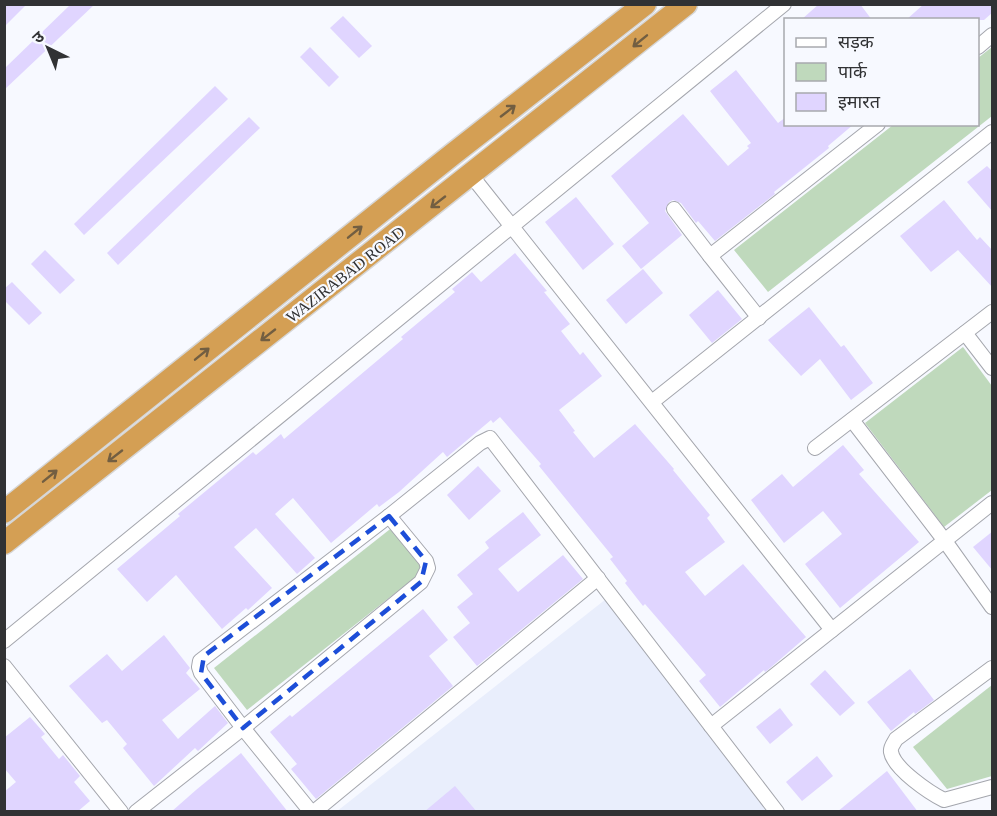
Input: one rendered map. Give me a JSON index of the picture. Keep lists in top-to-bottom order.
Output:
{
  "streets": {
    "highway": ["WAZIRABAD ROAD"]
  },
  "legend": ["सड़क", "पार्क", "इमारत"],
  "north": "top left"
}
